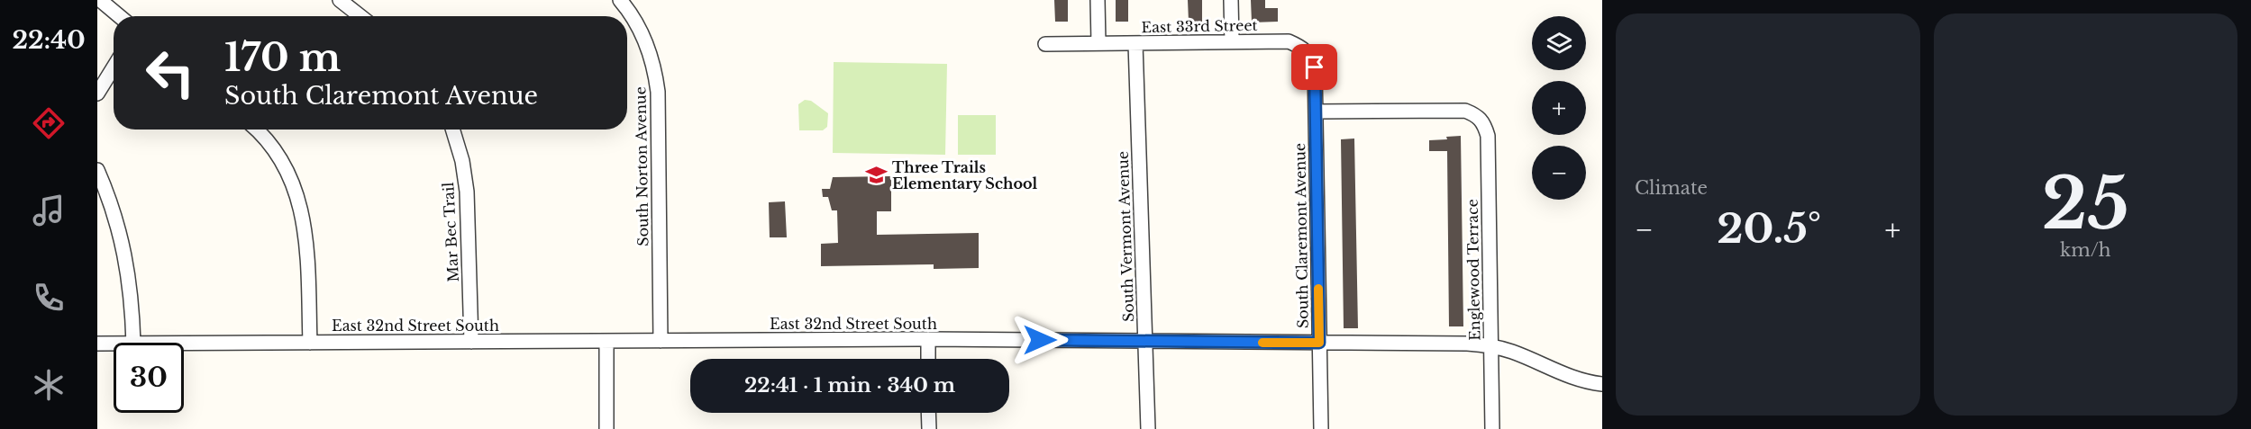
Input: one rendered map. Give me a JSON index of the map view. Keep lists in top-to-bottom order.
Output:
{
  "streets": {
    "street": [
      "East 33rd Street",
      "South Norton Avenue",
      "Mar Bec Trail",
      "South Claremont Avenue",
      "South Vermont Avenue",
      "Englewood Terrace",
      "East 32nd Street South"
    ]
  },
  "crossings": [
    ["East 33rd Street", "South Claremont Avenue"],
    ["East 33rd Street", "South Vermont Avenue"],
    ["South Norton Avenue", "East 32nd Street South"],
    ["Mar Bec Trail", "East 32nd Street South"],
    ["South Claremont Avenue", "Englewood Terrace"],
    ["South Claremont Avenue", "East 32nd Street South"],
    ["South Vermont Avenue", "East 32nd Street South"],
    ["Englewood Terrace", "East 32nd Street South"]
  ],
  "places": {
    "school or university": ["Three Trails Elementary School"]
  },
  "page": {
    "tabs": "22:40",
    "tile": [
      "Climate",
      ["25", "km/h"]
    ],
    "map_buttons": ["+", "−"],
    "turn": ["170 m", "South Claremont Avenue"],
    "heat": ["−", "20.5°", "+"],
    "limit": "30",
    "trip": "22:41 · 1 min · 340 m"
  }
}
